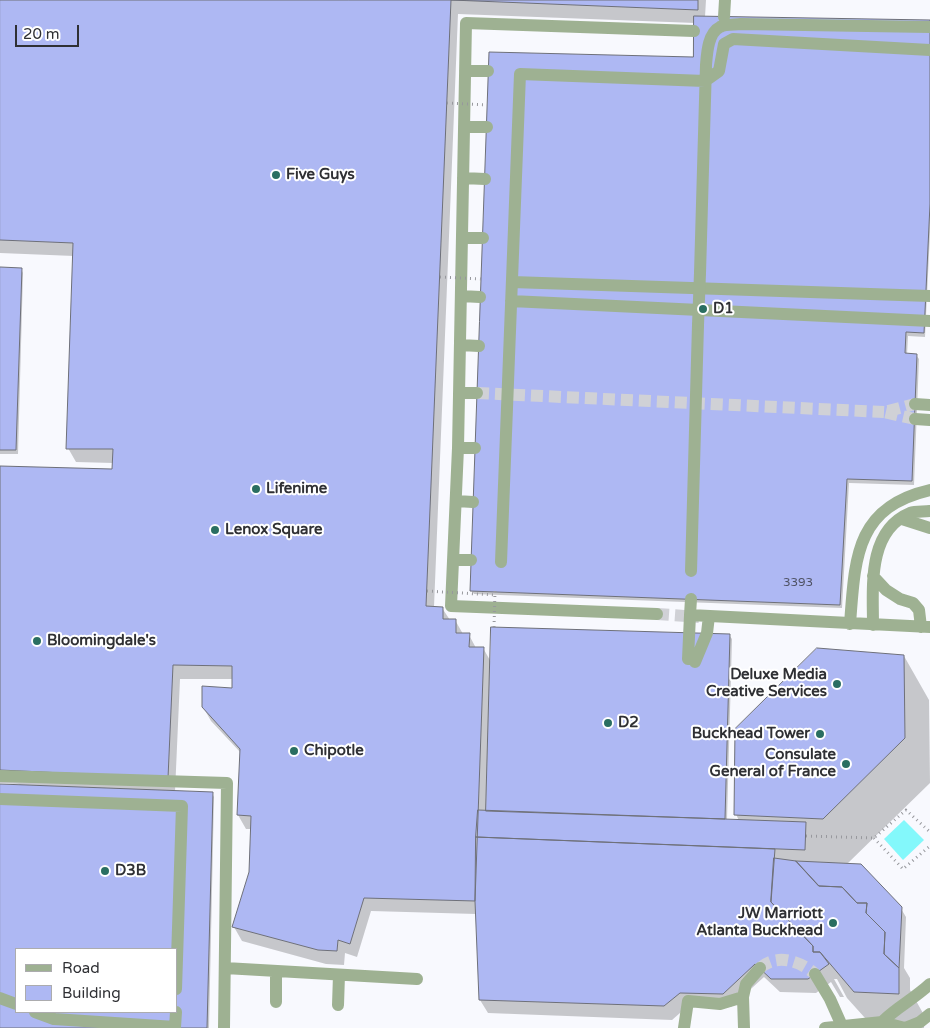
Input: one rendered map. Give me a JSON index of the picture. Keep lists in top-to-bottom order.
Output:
{
  "places": [
    "Five Guys",
    "D1",
    "Lifenime",
    "Lenox Square",
    "Bloomingdale's",
    "Deluxe Media Creative Services",
    "D2",
    "Buckhead Tower",
    "Chipotle",
    "Consulate General of France",
    "D3B",
    "JW Marriott Atlanta Buckhead"
  ],
  "house_numbers": ["3393"],
  "legend": ["Road", "Building"],
  "scale_bar": "20 m"
}
